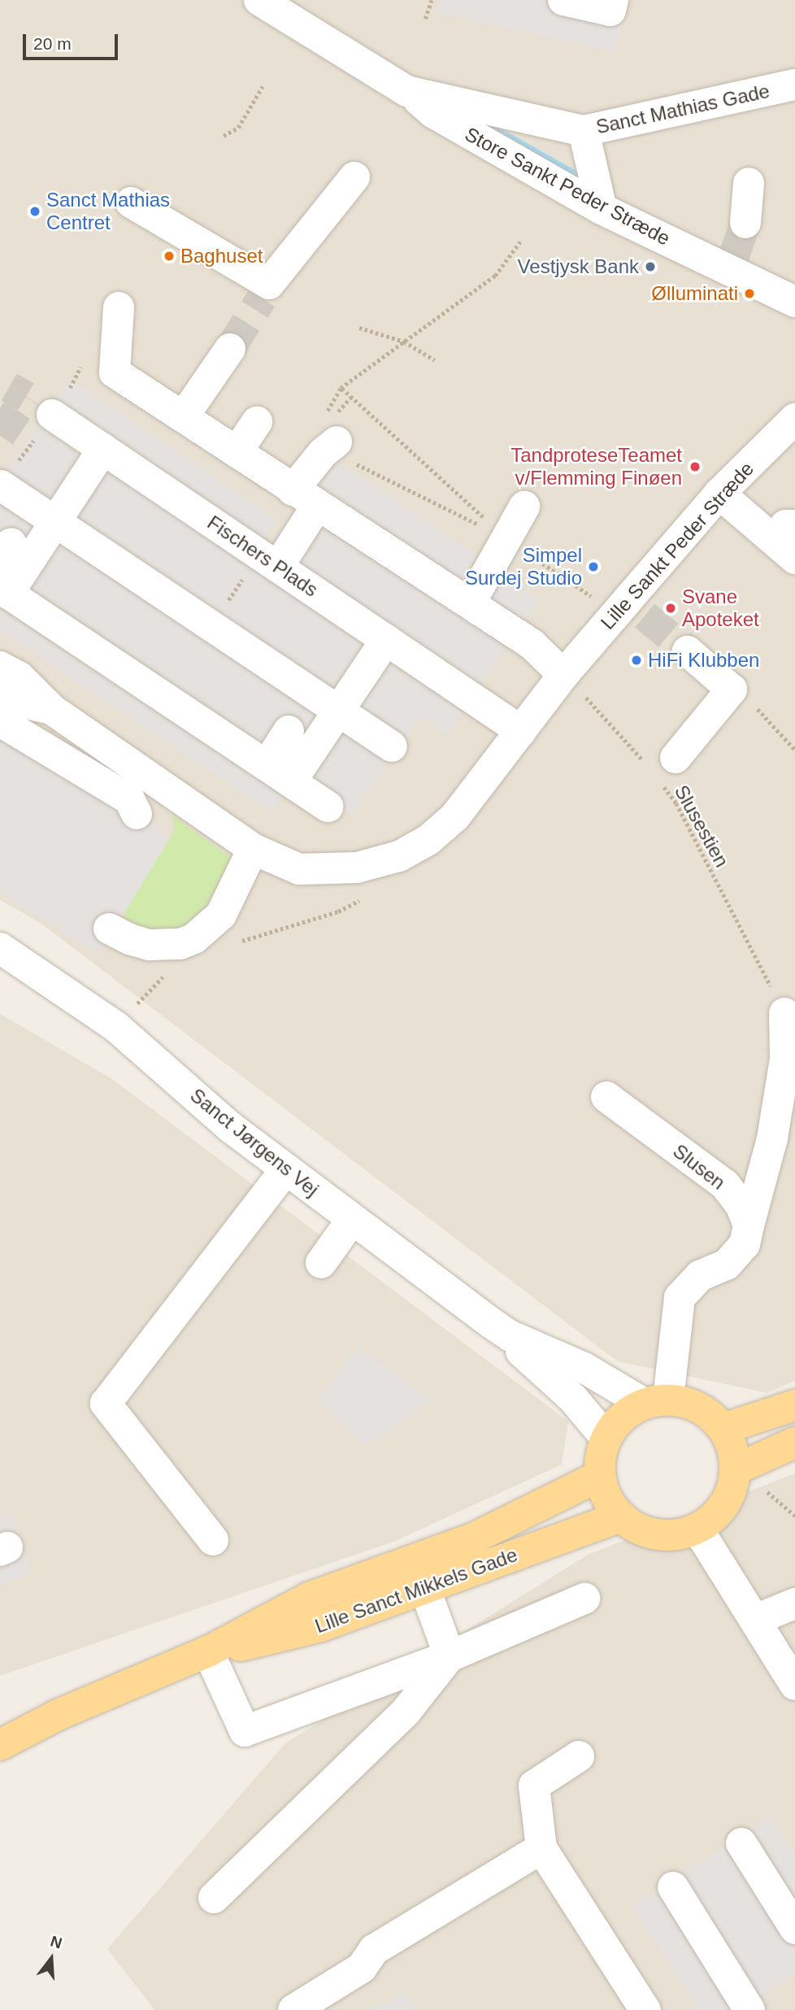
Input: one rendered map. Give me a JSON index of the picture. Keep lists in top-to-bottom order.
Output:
{
  "streets": {
    "main road": ["Lille Sanct Mikkels Gade"],
    "street": [
      "Sanct Mathias Gade",
      "Store Sankt Peder Stræde",
      "Lille Sankt Peder Stræde",
      "Fischers Plads",
      "Sanct Jørgens Vej",
      "Slusen"
    ],
    "path": ["Slusestien"]
  },
  "crossings": [
    ["Sanct Mathias Gade", "Store Sankt Peder Stræde"],
    ["Lille Sankt Peder Stræde", "Fischers Plads"],
    ["Lille Sankt Peder Stræde", "Slusestien"],
    ["Sanct Jørgens Vej", "Lille Sanct Mikkels Gade"]
  ],
  "places": [
    "Sanct Mathias Centret",
    "Baghuset",
    "Vestjysk Bank",
    "Ølluminati",
    "TandproteseTeamet v/Flemming Finøen",
    "Simpel Surdej Studio",
    "Svane Apoteket",
    "HiFi Klubben"
  ],
  "scale_bar": "20 m",
  "north": "top"
}
